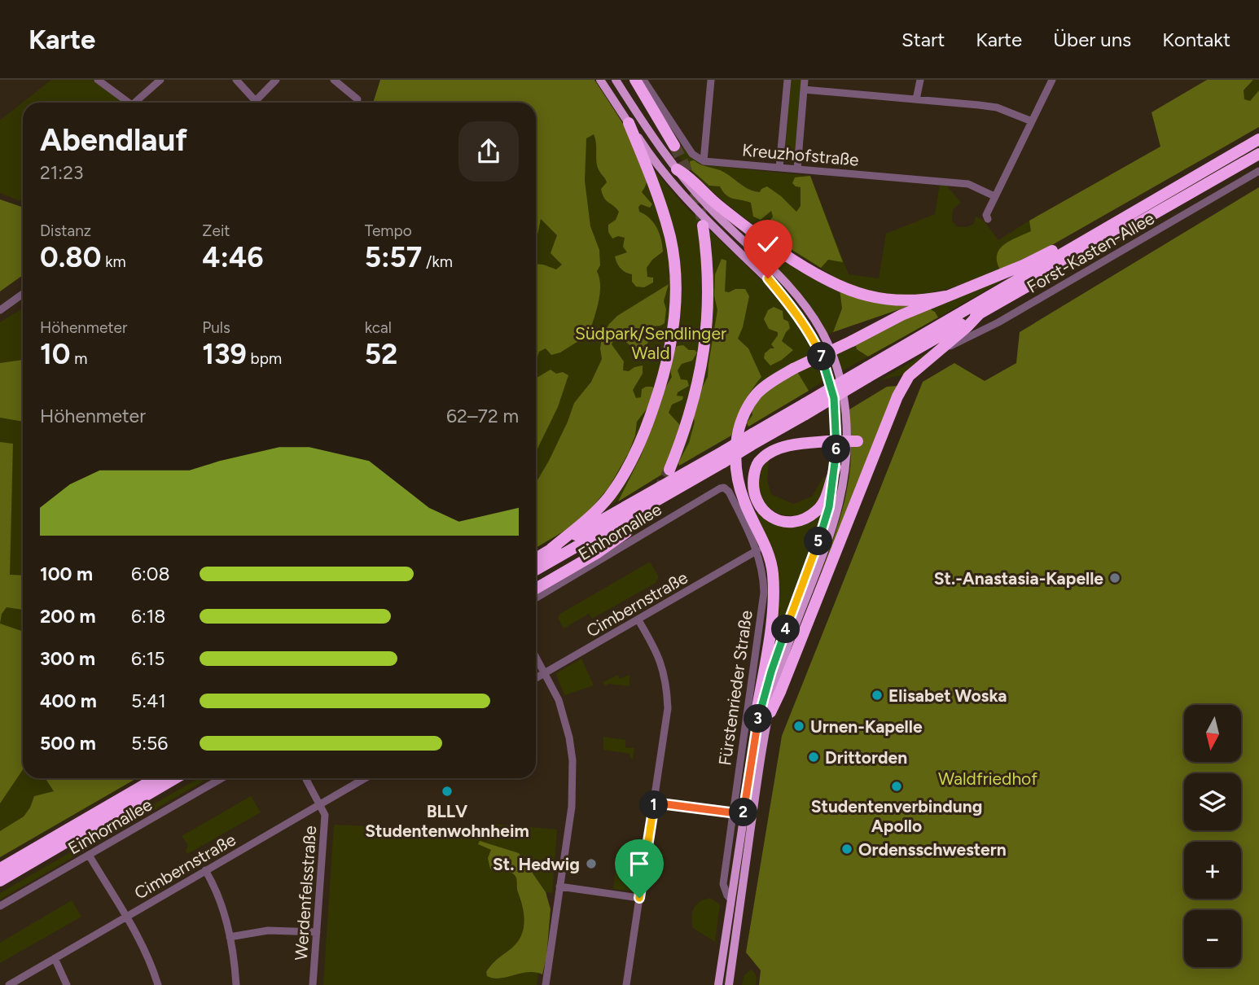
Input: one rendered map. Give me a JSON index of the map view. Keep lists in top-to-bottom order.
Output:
{
  "streets": {
    "main road": ["Fürstenrieder Straße"],
    "street": [
      "Kreuzhofstraße",
      "Forst-Kasten-Allee",
      "Einhornallee",
      "Cimbernstraße",
      "Werdenfelsstraße"
    ]
  },
  "crossings": [
    ["Einhornallee", "Fürstenrieder Straße"],
    ["Cimbernstraße", "Fürstenrieder Straße"],
    ["Cimbernstraße", "Werdenfelsstraße"]
  ],
  "parks": ["Südpark/Sendlinger Wald", "Waldfriedhof"],
  "places": [
    "St.-Anastasia-Kapelle",
    "Elisabet Woska",
    "Urnen-Kapelle",
    "Drittorden",
    "Studentenverbindung Apollo",
    "BLLV Studentenwohnheim",
    "Ordensschwestern",
    "St. Hedwig"
  ],
  "north": "bottom",
  "page": {
    "header": "Karte",
    "nav": [
      "Start",
      "Karte",
      "Über uns",
      "Kontakt"
    ],
    "heading": ["Abendlauf", "21:23"],
    "stats": [
      ["Distanz", "0.80 km"],
      ["Zeit", "4:46"],
      ["Tempo", "5:57 /km"],
      ["Höhenmeter", "10 m"],
      ["Puls", "139 bpm"],
      ["kcal", "52"]
    ],
    "pins": [
      "7",
      "6",
      "5",
      "4",
      "3",
      "1",
      "2"
    ],
    "chart": ["Höhenmeter", "62–72 m"],
    "list": [
      {
        "name": "100 m",
        "note": "6:08"
      },
      {
        "name": "200 m",
        "note": "6:18"
      },
      {
        "name": "300 m",
        "note": "6:15"
      },
      {
        "name": "400 m",
        "note": "5:41"
      },
      {
        "name": "500 m",
        "note": "5:56"
      }
    ],
    "map_buttons": ["+", "−"]
  }
}
